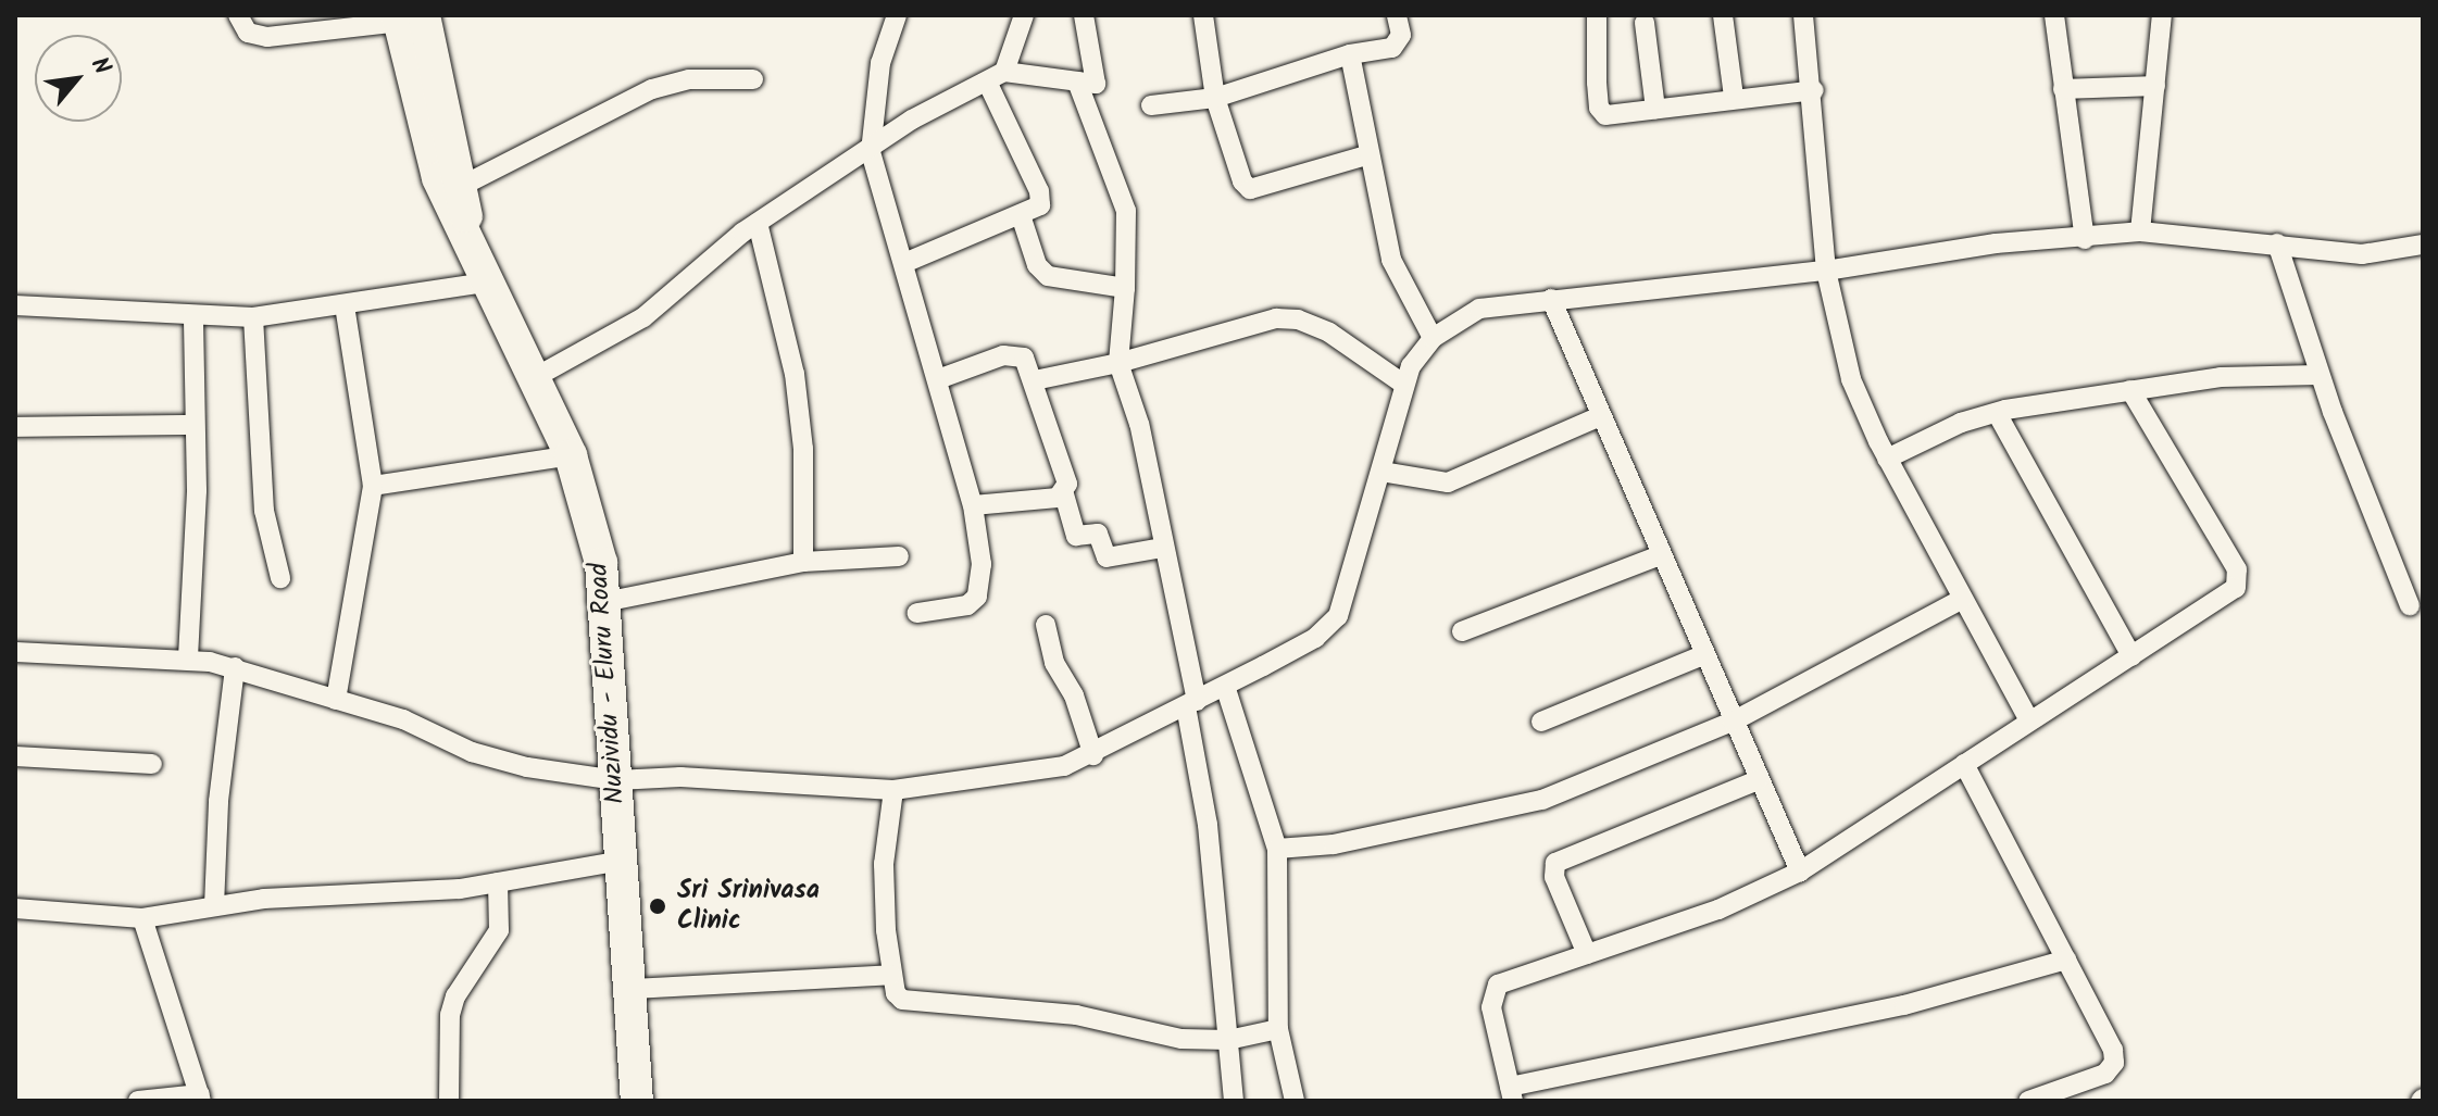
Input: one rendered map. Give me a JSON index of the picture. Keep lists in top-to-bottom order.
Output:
{
  "streets": {
    "main road": ["Nuzividu - Eluru Road"]
  },
  "places": ["Sri Srinivasa Clinic"],
  "north": "top right"
}
